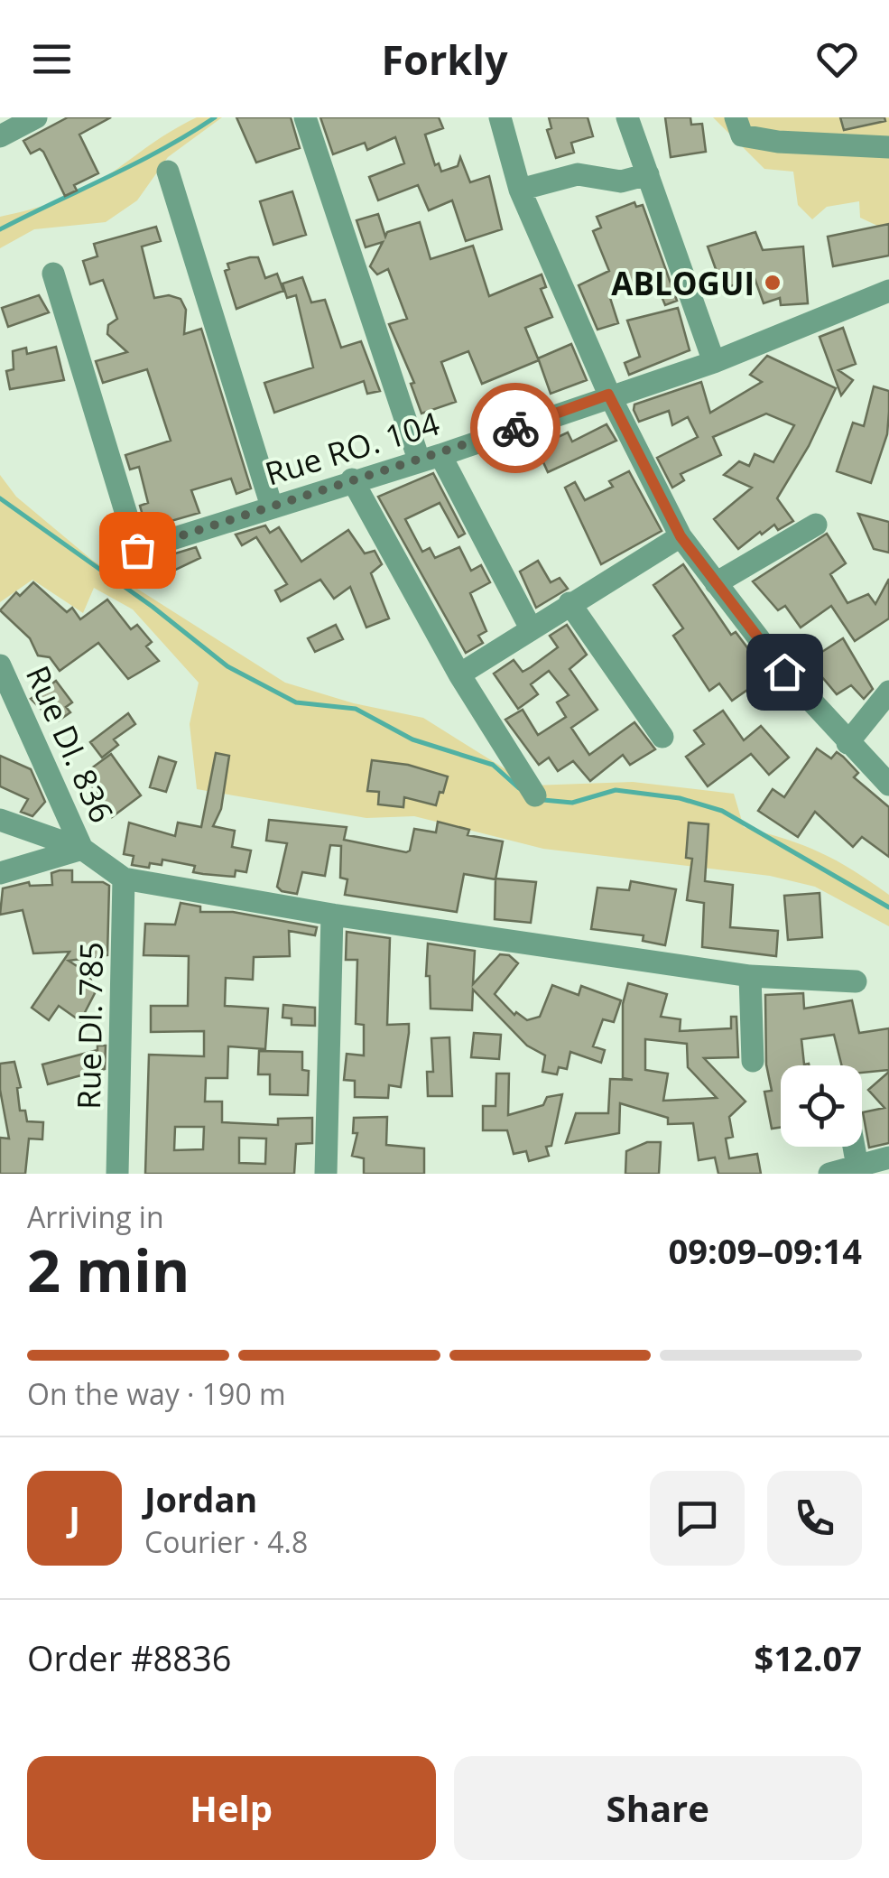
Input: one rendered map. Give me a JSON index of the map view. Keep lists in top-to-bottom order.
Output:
{
  "streets": {
    "street": ["Rue RO. 104", "Rue DI. 836", "Rue DI. 785"]
  },
  "places": ["ABLOGUI"],
  "page": {
    "header": "Forkly",
    "heading": ["2 min", "Arriving in", "09:09–09:14"],
    "panel": [
      "Jordan",
      "Courier · 4.8",
      "Order #8836",
      "$12.07"
    ],
    "bar": "On the way · 190 m",
    "round": "J",
    "buttons": ["Help", "Share"]
  }
}
